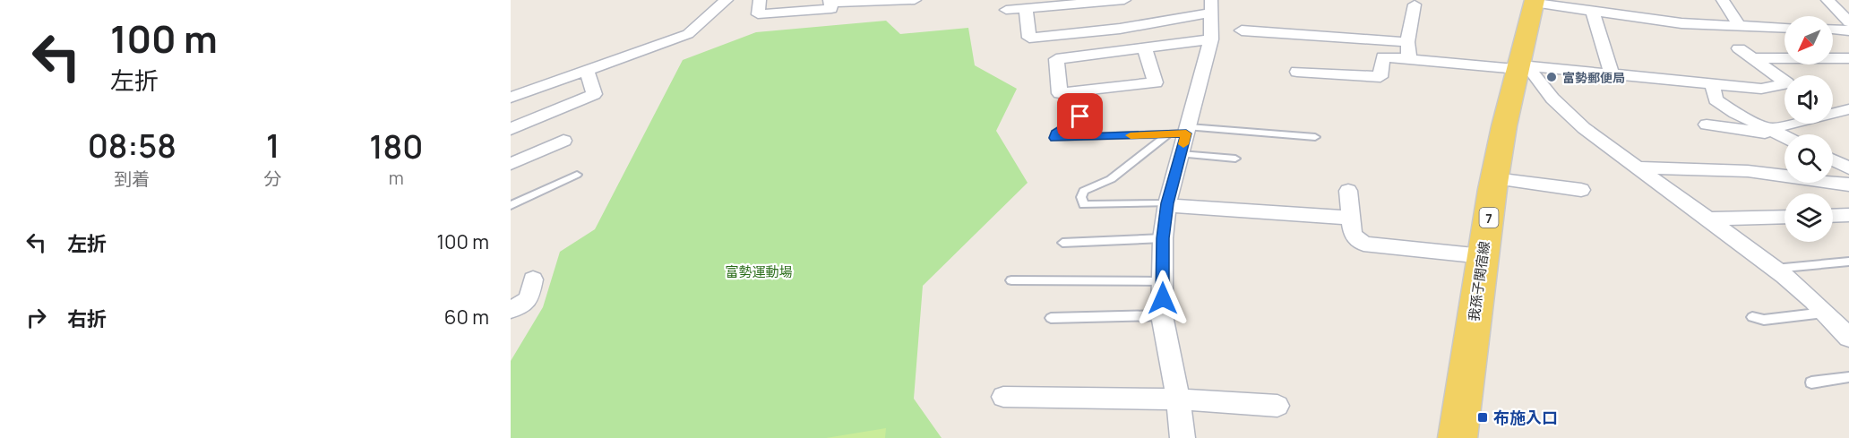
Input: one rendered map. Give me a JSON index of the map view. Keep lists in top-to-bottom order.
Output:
{
  "streets": {
    "main road": ["7", "我孫子関宿線"]
  },
  "parks": ["富勢運動場"],
  "places": {
    "other": ["富勢郵便局"],
    "transit": ["布施入口"]
  },
  "north": "bottom left",
  "page": {
    "turn": ["100 m", "左折"],
    "eta": [
      "08:58",
      "到着",
      "1",
      "分",
      "180",
      "m"
    ],
    "list": [
      {
        "name": "左折",
        "value": "100 m"
      },
      {
        "name": "右折",
        "value": "60 m"
      }
    ]
  }
}
